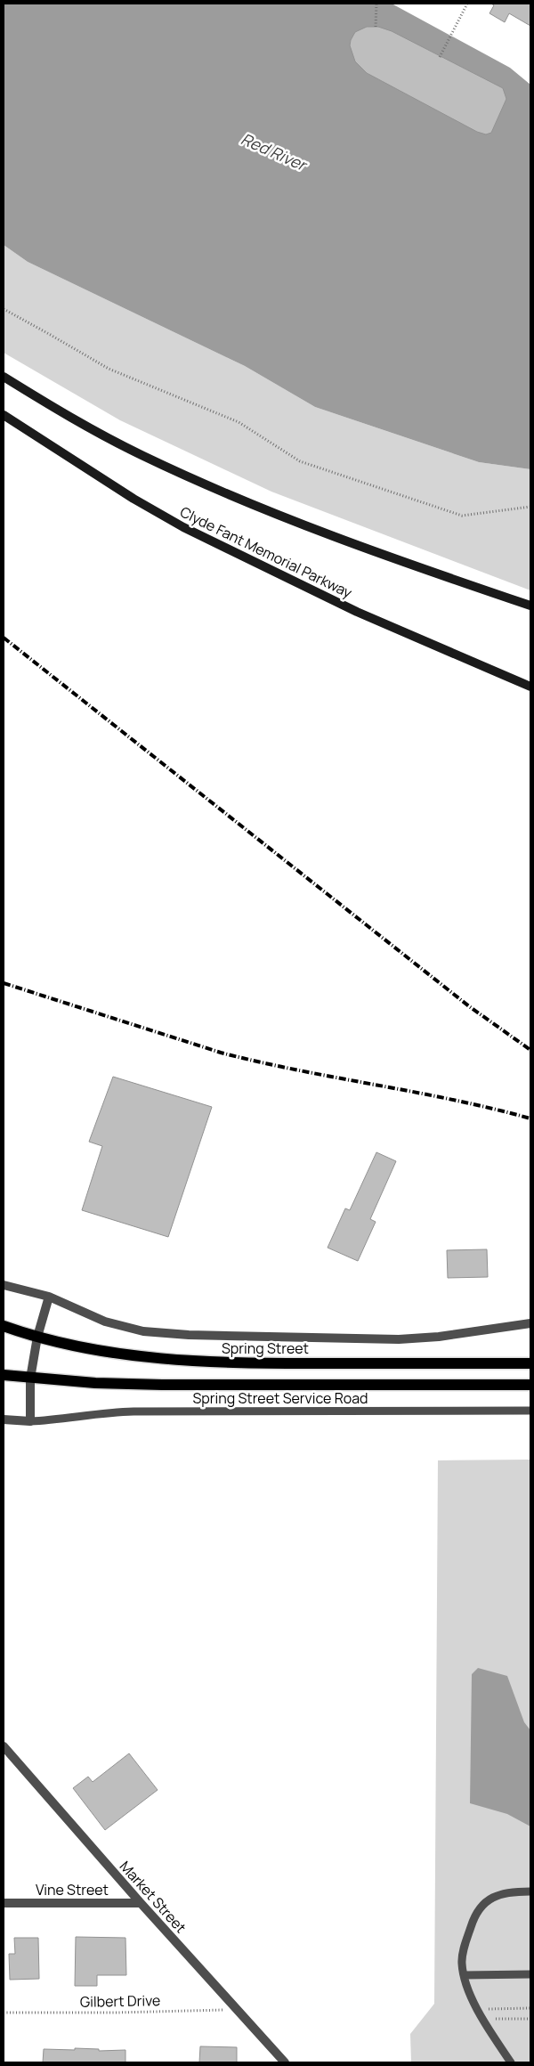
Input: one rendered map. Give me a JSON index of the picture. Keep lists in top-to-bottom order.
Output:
{
  "streets": {
    "main road": ["Clyde Fant Memorial Parkway", "Spring Street"],
    "street": ["Vine Street", "Market Street"],
    "lane": ["Spring Street Service Road"],
    "path": ["Gilbert Drive"]
  },
  "crossings": [
    ["Vine Street", "Market Street"],
    ["Market Street", "Gilbert Drive"]
  ],
  "water": ["Red River"]
}
